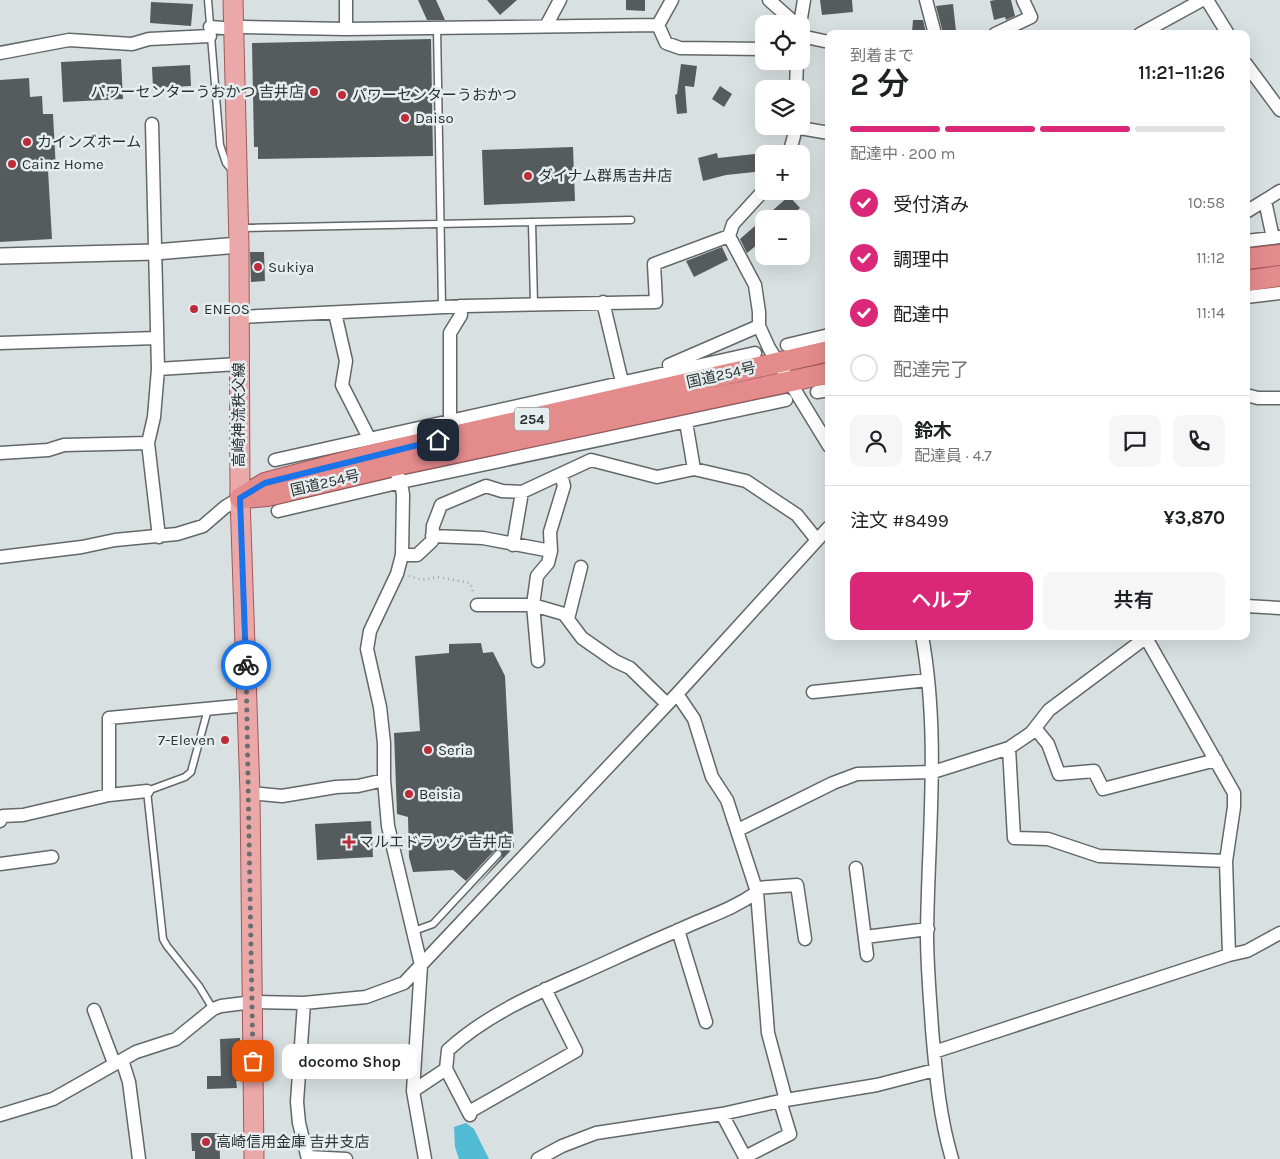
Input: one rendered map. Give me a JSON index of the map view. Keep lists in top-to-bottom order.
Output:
{
  "streets": {
    "highway": ["国道254号", "254"],
    "main road": ["高崎神流秩父線"]
  },
  "crossings": [
    ["国道254号", "高崎神流秩父線"]
  ],
  "places": {
    "other": [
      "パワーセンターうおかつ 吉井店",
      "パワーセンターうおかつ",
      "Daiso",
      "カインズホーム",
      "Cainz Home",
      "ダイナム群馬吉井店",
      "Sukiya",
      "ENEOS",
      "7-Eleven",
      "Seria",
      "Beisia",
      "docomo Shop",
      "高崎信用金庫 吉井支店"
    ],
    "health": ["マルエドラッグ 吉井店"]
  },
  "page": {
    "map_buttons": ["+", "−"],
    "heading": ["2 分", "到着まで", "11:21–11:26"],
    "panel": [
      "鈴木",
      "配達員 · 4.7",
      "注文 #8499",
      "¥3,870"
    ],
    "bar": "配達中 · 200 m",
    "list": [
      ["受付済み", "10:58"],
      ["調理中", "11:12"],
      ["配達中", "11:14"],
      "配達完了"
    ],
    "buttons": ["ヘルプ", "共有"],
    "bubble": "docomo Shop"
  }
}
